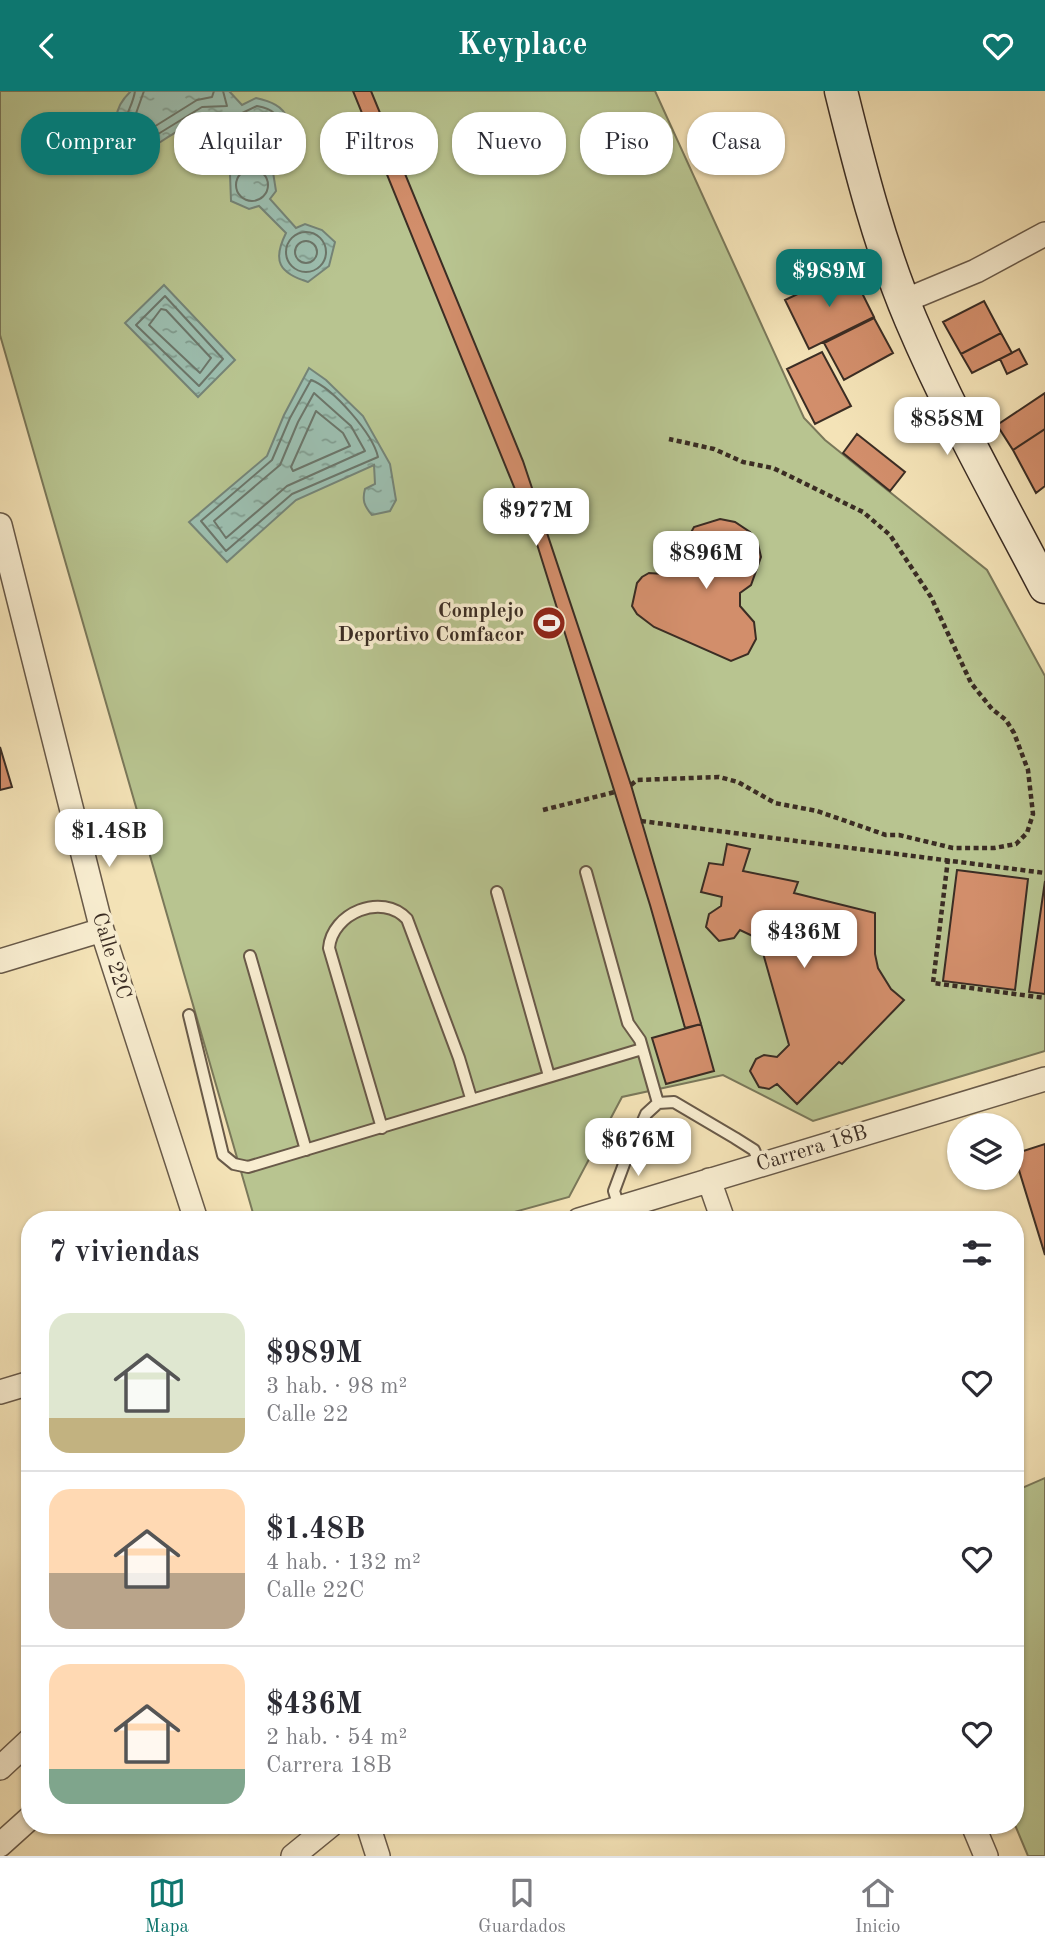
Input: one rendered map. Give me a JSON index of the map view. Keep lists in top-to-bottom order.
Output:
{
  "streets": {
    "street": ["Calle 22C", "Carrera 18B"]
  },
  "places": {
    "sports": ["Complejo Deportivo Comfacor"]
  },
  "page": {
    "header": "Keyplace",
    "chip": [
      "Comprar",
      "Alquilar",
      "Filtros",
      "Nuevo",
      "Piso",
      "Casa"
    ],
    "price": [
      "$989M",
      "$858M",
      "$977M",
      "$896M",
      "$1.48B",
      "$436M",
      "$676M"
    ],
    "heading": "7 viviendas",
    "list": [
      {
        "name": "$989M",
        "note": "3 hab. · 98 m² · Calle 22"
      },
      {
        "name": "$1.48B",
        "note": "4 hab. · 132 m² · Calle 22C"
      },
      {
        "name": "$436M",
        "note": "2 hab. · 54 m² · Carrera 18B"
      }
    ],
    "tabs": ["Mapa", "Guardados", "Inicio"]
  }
}
